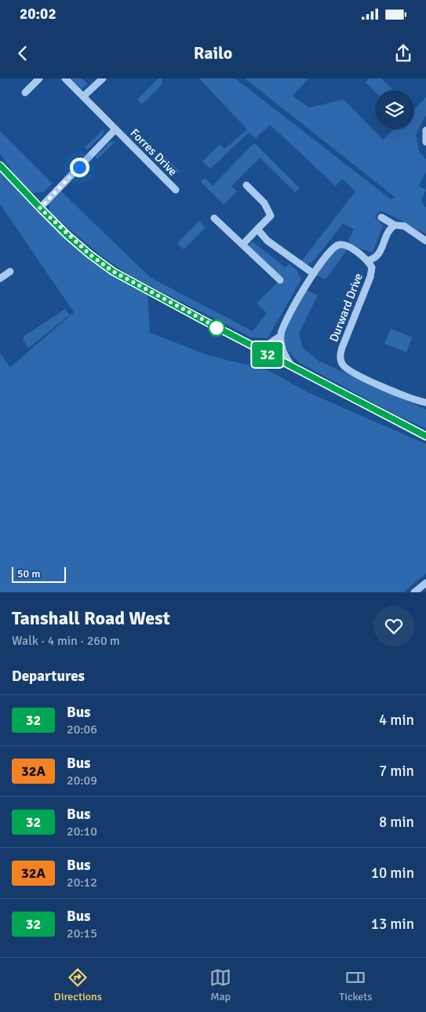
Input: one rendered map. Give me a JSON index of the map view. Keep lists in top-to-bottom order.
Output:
{
  "streets": {
    "street": ["Forres Drive", "Durward Drive"]
  },
  "lines": ["bus line 32"],
  "scale_bar": "50 m",
  "page": {
    "status": "20:02",
    "header": "Railo",
    "on_map": "32",
    "scale": "50 m",
    "heading": [
      ["Tanshall Road West", "Walk · 4 min · 260 m"],
      "Departures"
    ],
    "list": [
      {
        "mark": "32",
        "name": "Bus",
        "note": "20:06",
        "value": "4 min"
      },
      {
        "mark": "32A",
        "name": "Bus",
        "note": "20:09",
        "value": "7 min"
      },
      {
        "mark": "32",
        "name": "Bus",
        "note": "20:10",
        "value": "8 min"
      },
      {
        "mark": "32A",
        "name": "Bus",
        "note": "20:12",
        "value": "10 min"
      },
      {
        "mark": "32",
        "name": "Bus",
        "note": "20:15",
        "value": "13 min"
      }
    ],
    "tabs": ["Directions", "Map", "Tickets"]
  }
}
